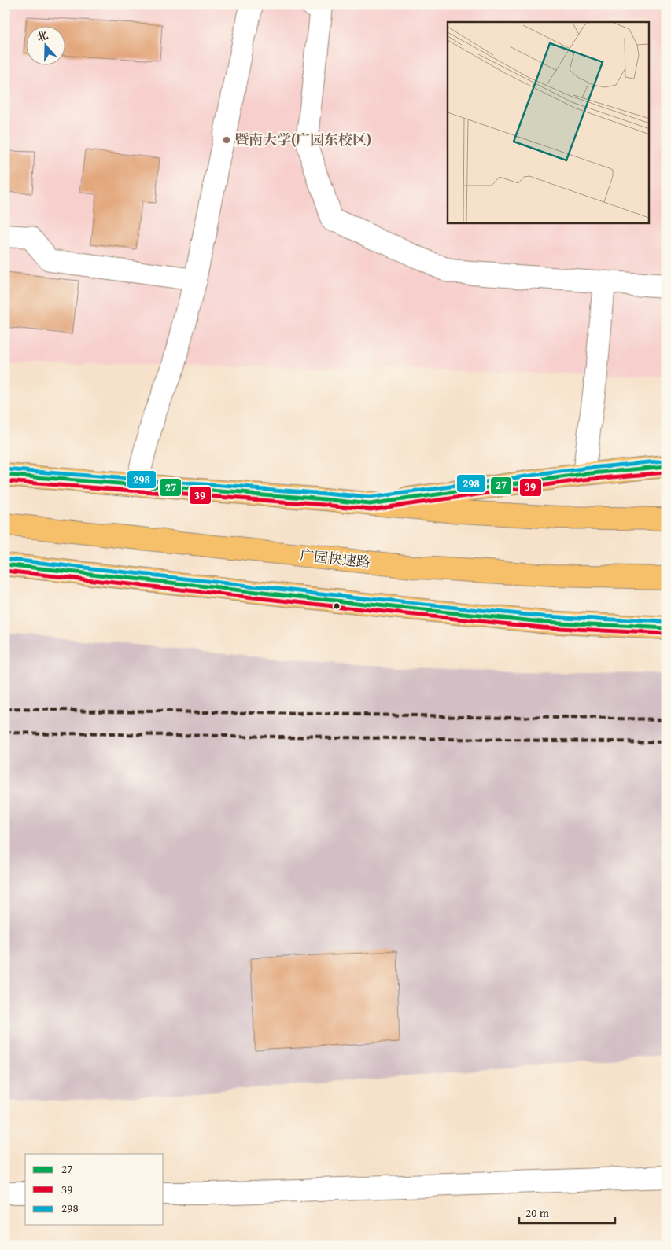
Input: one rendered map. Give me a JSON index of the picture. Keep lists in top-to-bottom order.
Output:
{
  "streets": {
    "highway": ["广园快速路"]
  },
  "places": ["暨南大学(广园东校区)"],
  "lines": ["transit line 298", "transit line 27", "transit line 39"],
  "legend": ["27", "39", "298"],
  "scale_bar": "20 m",
  "north": "top"
}
